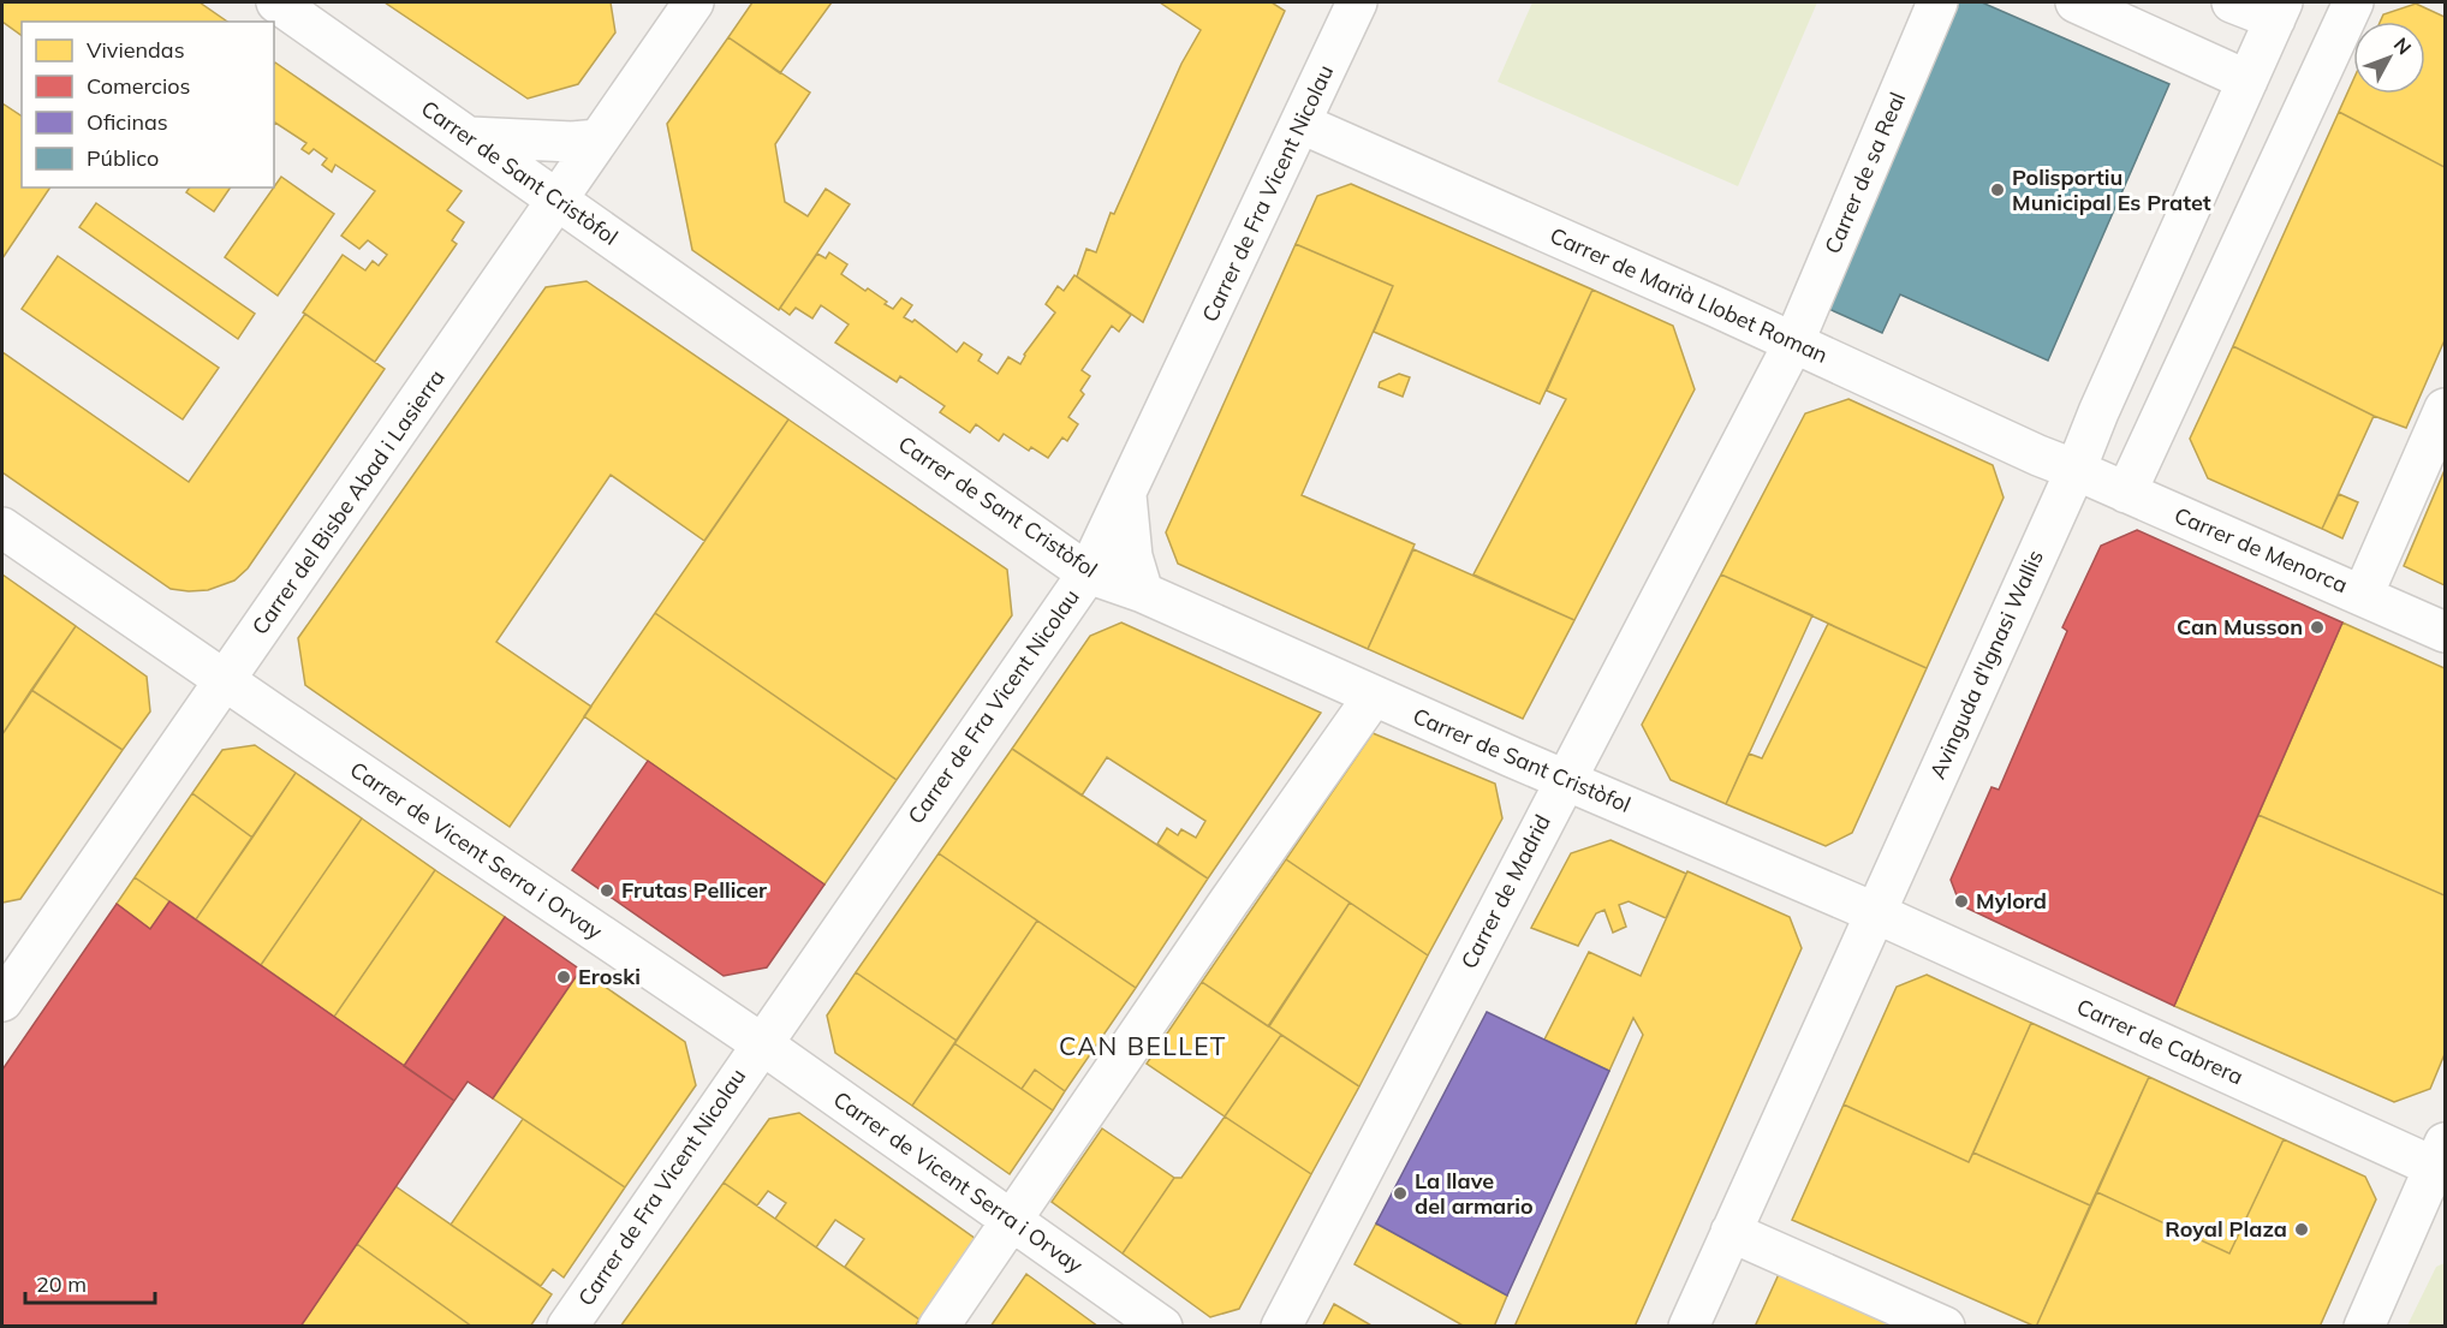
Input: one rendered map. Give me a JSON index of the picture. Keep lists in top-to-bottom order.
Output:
{
  "streets": {
    "street": [
      "Carrer de Sant Cristòfol",
      "Carrer de sa Real",
      "Carrer de Fra Vicent Nicolau",
      "Carrer de Marià Llobet Roman",
      "Carrer del Bisbe Abad i Lasierra",
      "Carrer de Menorca",
      "Avinguda d'Ignasi Wallis",
      "Carrer de Vicent Serra i Orvay",
      "Carrer de Madrid",
      "Carrer de Cabrera"
    ]
  },
  "crossings": [
    ["Carrer de Sant Cristòfol", "Carrer de Fra Vicent Nicolau"],
    ["Carrer de Sant Cristòfol", "Carrer del Bisbe Abad i Lasierra"],
    ["Carrer de Sant Cristòfol", "Avinguda d'Ignasi Wallis"],
    ["Carrer de Sant Cristòfol", "Carrer de Madrid"],
    ["Carrer de Sant Cristòfol", "Carrer de Cabrera"],
    ["Carrer de sa Real", "Carrer de Marià Llobet Roman"],
    ["Carrer de sa Real", "Carrer de Madrid"],
    ["Carrer de Fra Vicent Nicolau", "Carrer de Marià Llobet Roman"],
    ["Carrer de Fra Vicent Nicolau", "Carrer de Vicent Serra i Orvay"],
    ["Carrer de Marià Llobet Roman", "Carrer de Menorca"],
    ["Carrer de Marià Llobet Roman", "Avinguda d'Ignasi Wallis"],
    ["Carrer de Marià Llobet Roman", "Carrer de Madrid"],
    ["Carrer del Bisbe Abad i Lasierra", "Carrer de Vicent Serra i Orvay"],
    ["Carrer de Menorca", "Avinguda d'Ignasi Wallis"],
    ["Avinguda d'Ignasi Wallis", "Carrer de Cabrera"]
  ],
  "districts": ["CAN BELLET"],
  "places": [
    "Polisportiu Municipal Es Pratet",
    "Can Musson",
    "Frutas Pellicer",
    "Mylord",
    "Eroski",
    "La llave del armario",
    "Royal Plaza"
  ],
  "legend": [
    "Viviendas",
    "Comercios",
    "Oficinas",
    "Público"
  ],
  "scale_bar": "20 m",
  "north": "top right"
}
